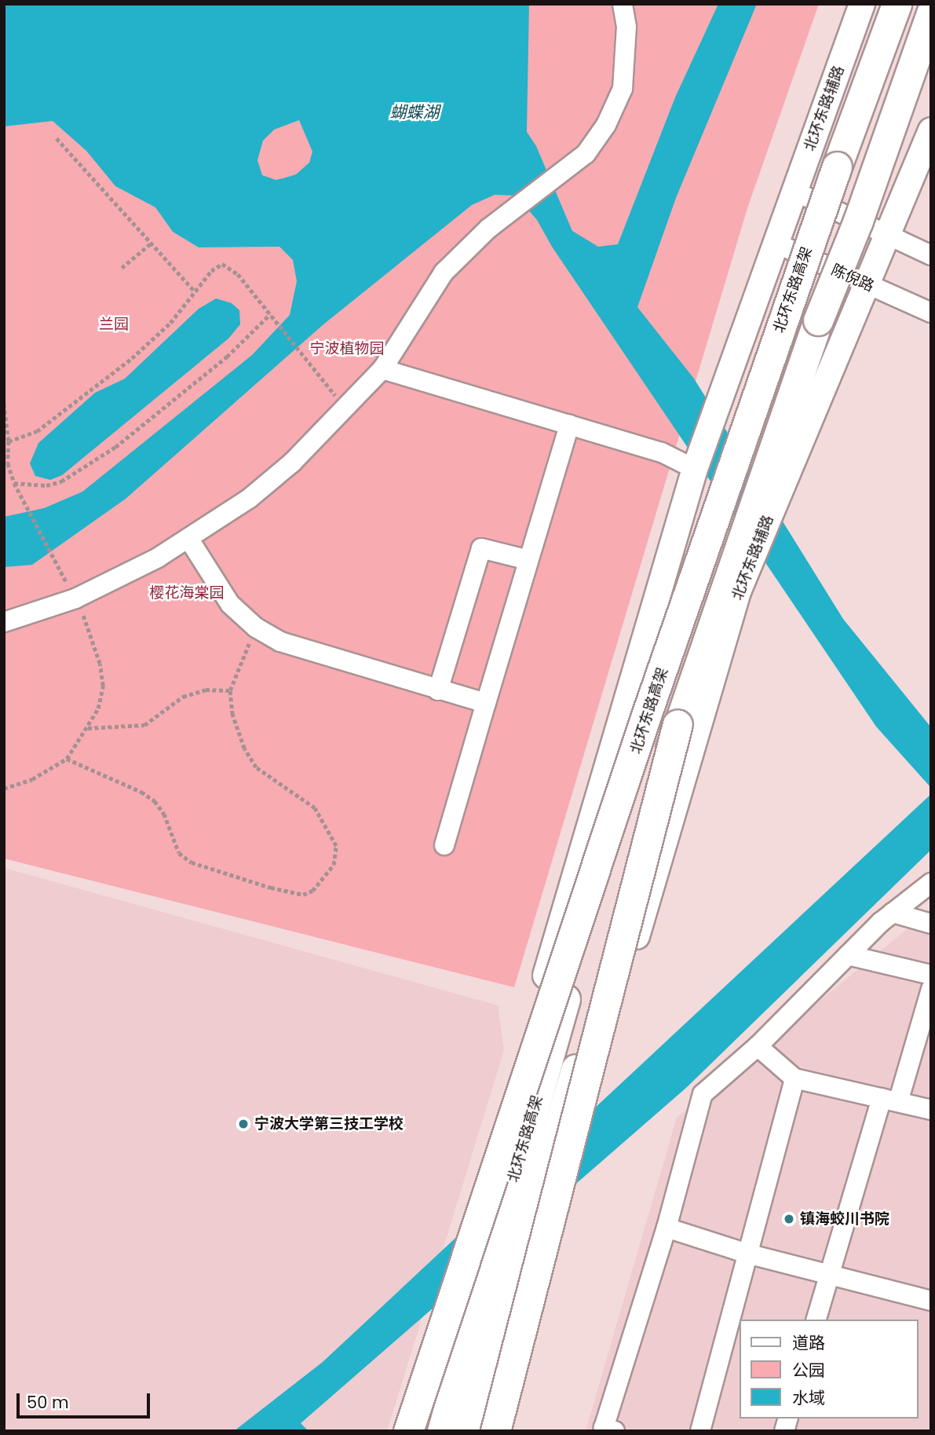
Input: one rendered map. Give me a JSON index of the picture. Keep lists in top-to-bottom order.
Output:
{
  "streets": {
    "highway": ["北环东路高架"],
    "main road": ["北环东路辅路"],
    "street": ["陈倪路"]
  },
  "crossings": [
    ["北环东路辅路", "陈倪路"]
  ],
  "water": ["蝴蝶湖"],
  "parks": ["兰园", "宁波植物园", "樱花海棠园"],
  "places": ["宁波大学第三技工学校", "镇海蛟川书院"],
  "legend": ["道路", "公园", "水域"],
  "scale_bar": "50 m"
}
